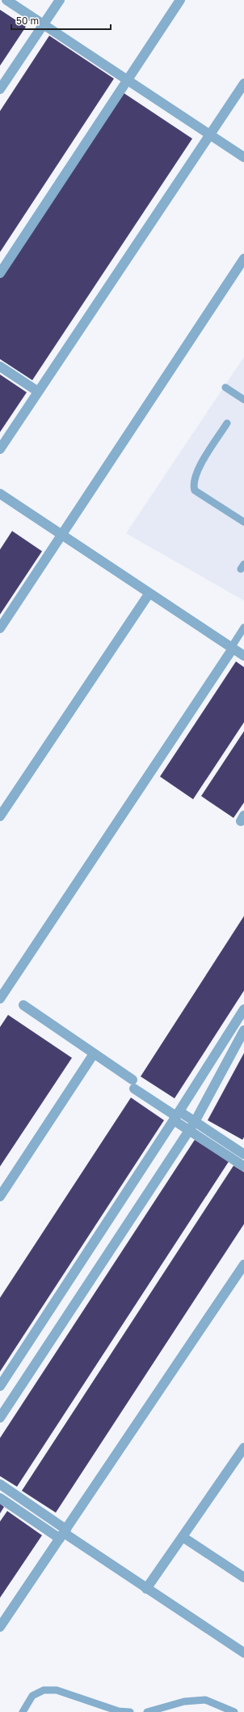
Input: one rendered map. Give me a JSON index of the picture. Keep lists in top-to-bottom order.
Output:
{
  "scale_bar": "50 m"
}
